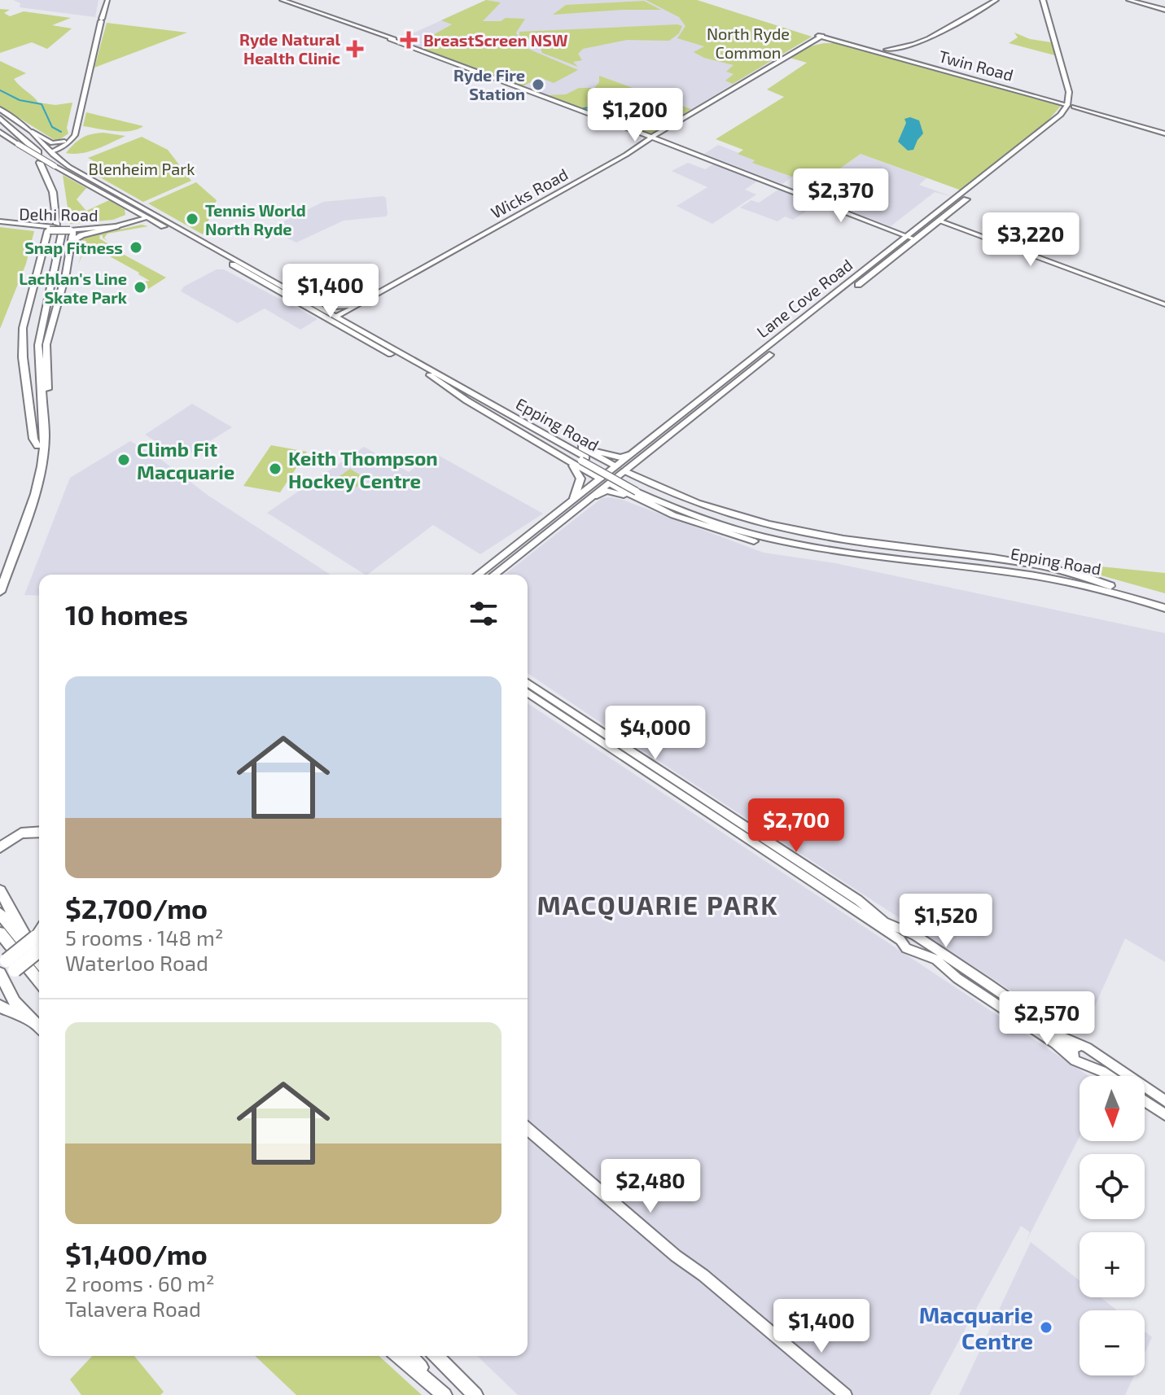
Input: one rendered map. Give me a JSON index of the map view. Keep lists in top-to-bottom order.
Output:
{
  "streets": {
    "highway": ["Lane Cove Road", "Epping Road"],
    "main road": ["Delhi Road"],
    "street": ["Twin Road", "Wicks Road"]
  },
  "crossings": [
    ["Twin Road", "Wicks Road"],
    ["Twin Road", "Lane Cove Road"],
    ["Wicks Road", "Epping Road"],
    ["Delhi Road", "Epping Road"],
    ["Lane Cove Road", "Epping Road"]
  ],
  "districts": ["MACQUARIE PARK"],
  "parks": ["North Ryde Common", "Blenheim Park"],
  "places": {
    "health": ["BreastScreen NSW", "Ryde Natural Health Clinic"],
    "other": [
      "Ryde Fire Station",
      "Tennis World North Ryde",
      "Snap Fitness",
      "Lachlan's Line Skate Park",
      "Climb Fit Macquarie",
      "Keith Thompson Hockey Centre",
      "Macquarie Centre"
    ]
  },
  "north": "bottom",
  "page": {
    "price": [
      "$1,200",
      "$2,370",
      "$3,220",
      "$1,400",
      "$4,000",
      "$2,700",
      "$1,520",
      "$2,570",
      "$2,480",
      "$1,400"
    ],
    "heading": "10 homes",
    "list": [
      {
        "name": "$2,700/mo",
        "note": "5 rooms · 148 m² · Waterloo Road"
      },
      {
        "name": "$1,400/mo",
        "note": "2 rooms · 60 m² · Talavera Road"
      }
    ],
    "map_buttons": ["+", "−"]
  }
}
